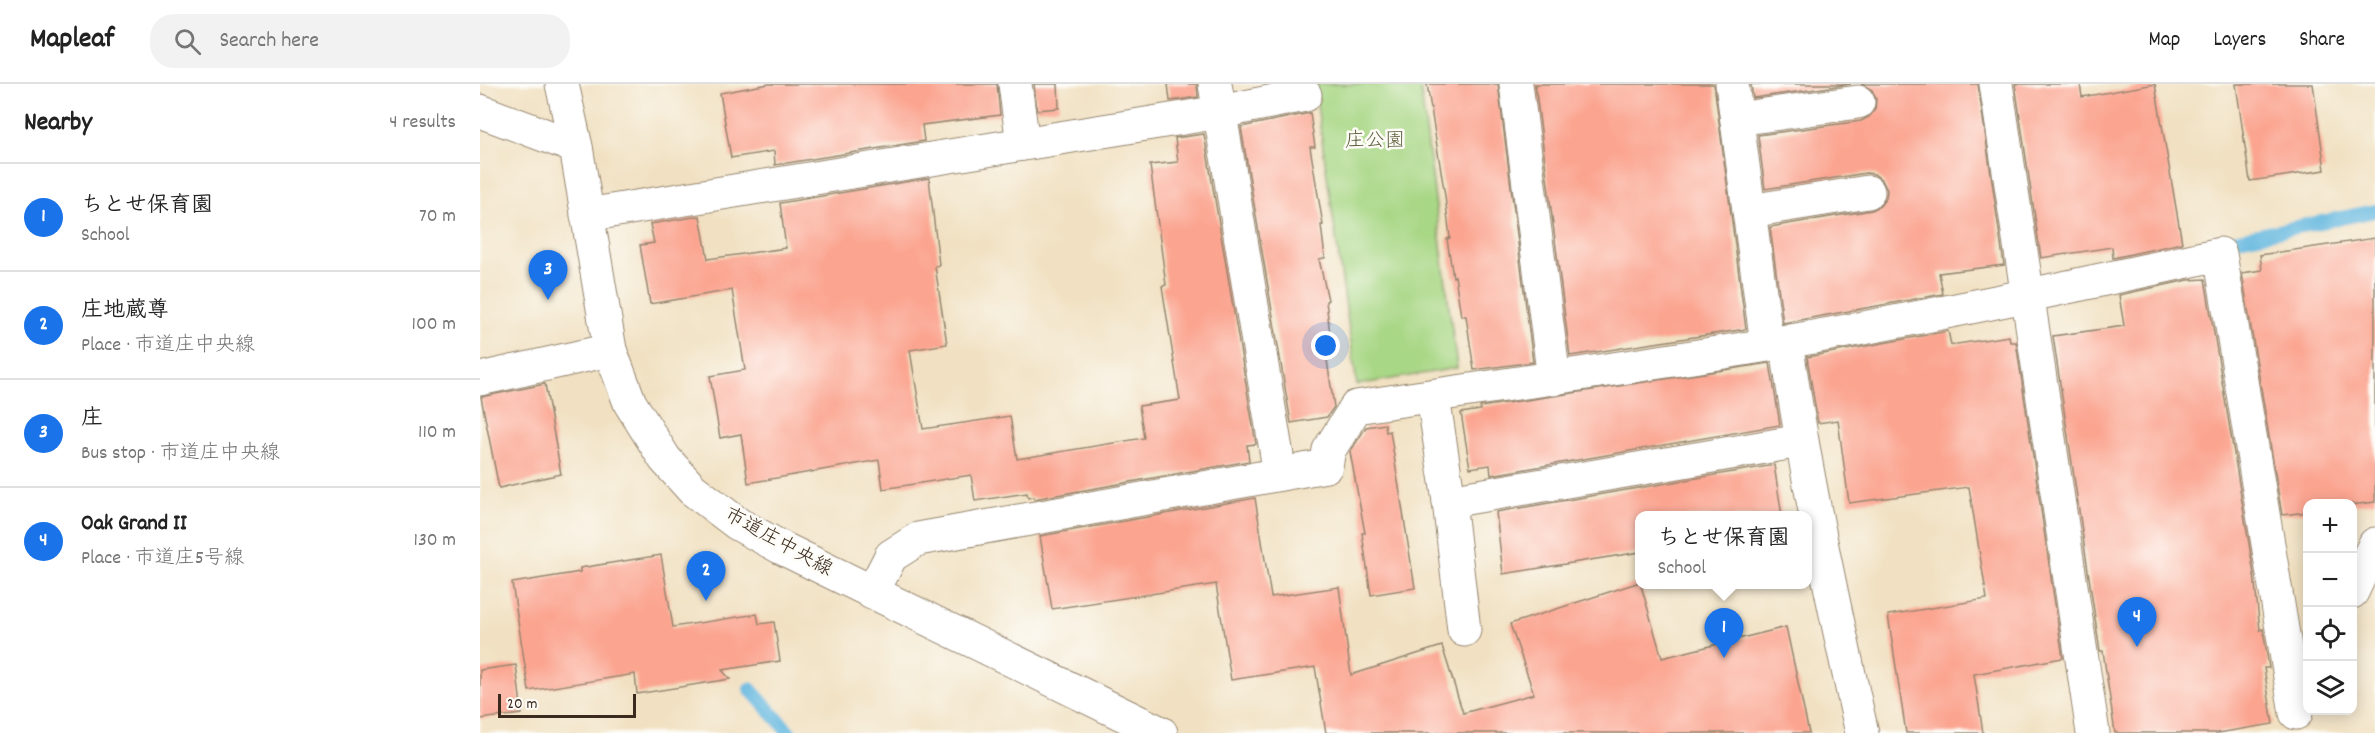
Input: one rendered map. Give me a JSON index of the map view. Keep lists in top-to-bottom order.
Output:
{
  "streets": {
    "street": ["市道庄中央線"]
  },
  "parks": ["庄公園"],
  "scale_bar": "20 m",
  "page": {
    "header": "Mapleaf",
    "search": "Search here",
    "nav": ["Map", "Layers", "Share"],
    "heading": ["Nearby", "4 results"],
    "list": [
      {
        "mark": "1",
        "name": "ちとせ保育園",
        "note": "School",
        "value": "70 m"
      },
      {
        "mark": "2",
        "name": "庄地蔵尊",
        "note": "Place · 市道庄中央線",
        "value": "100 m"
      },
      {
        "mark": "3",
        "name": "庄",
        "note": "Bus stop · 市道庄中央線",
        "value": "110 m"
      },
      {
        "mark": "4",
        "name": "Oak Grand II",
        "note": "Place · 市道庄5号線",
        "value": "130 m"
      }
    ],
    "pins": [
      "3",
      "2",
      "4",
      "1"
    ],
    "map_buttons": ["+", "−"],
    "popup": ["ちとせ保育園", "School"],
    "scale": "20 m"
  }
}
